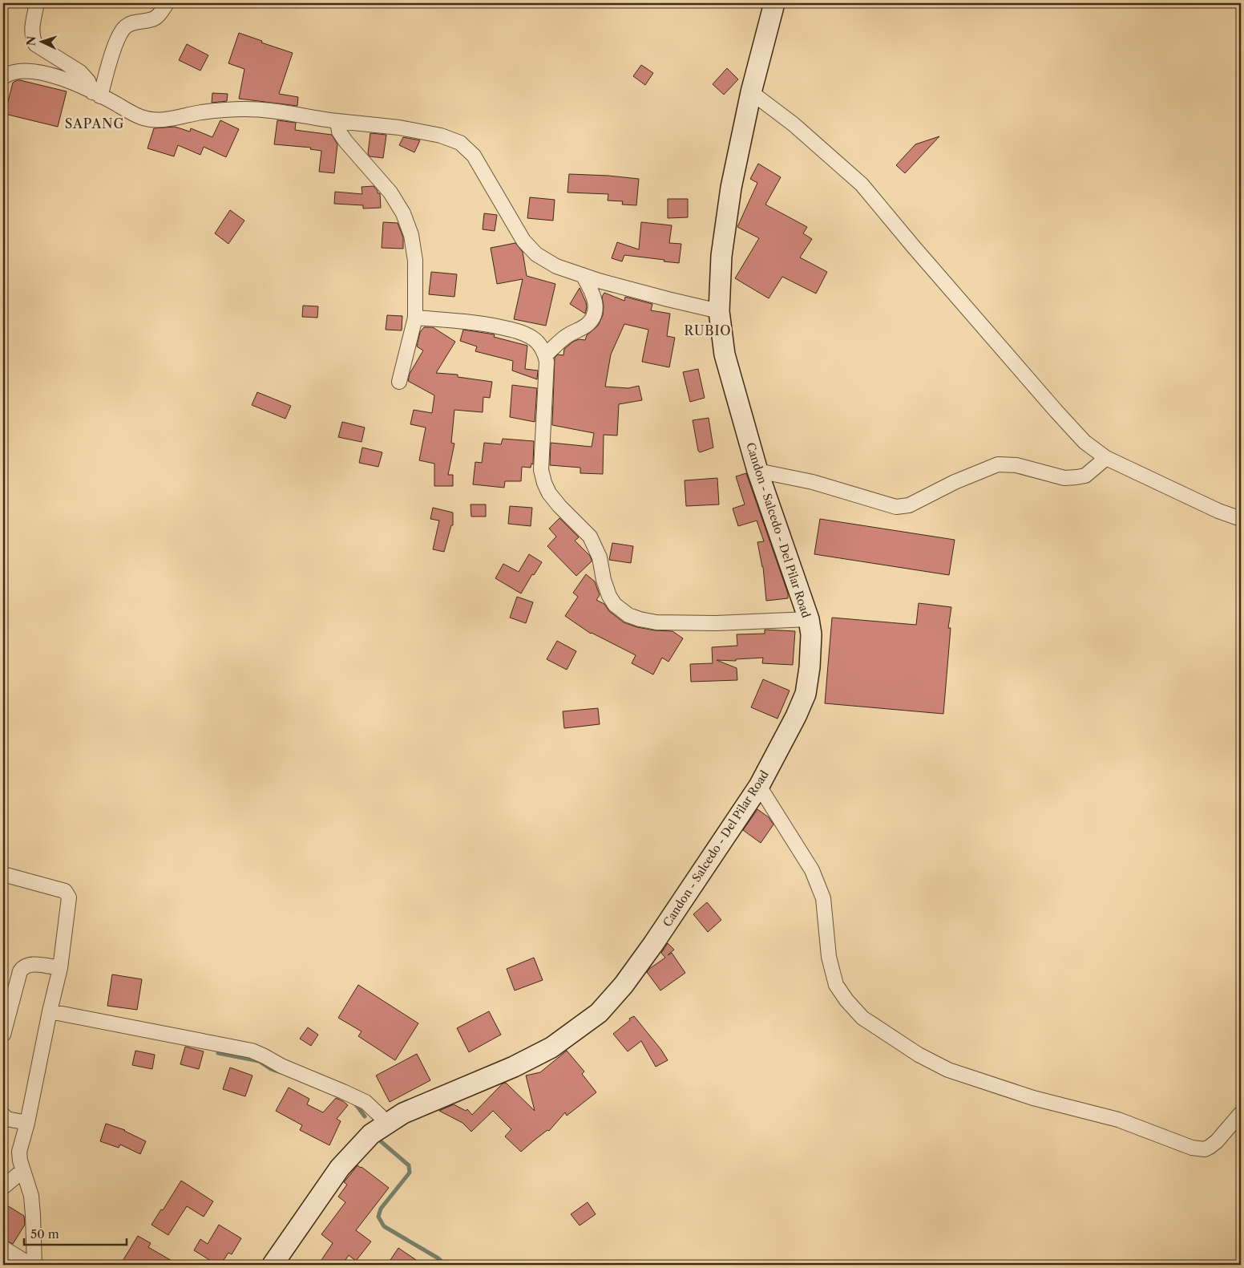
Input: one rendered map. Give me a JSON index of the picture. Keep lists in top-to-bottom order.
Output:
{
  "streets": {
    "main road": ["Candon - Salcedo - Del Pilar Road"]
  },
  "districts": ["SAPANG", "RUBIO"],
  "scale_bar": "50 m",
  "north": "left"
}
